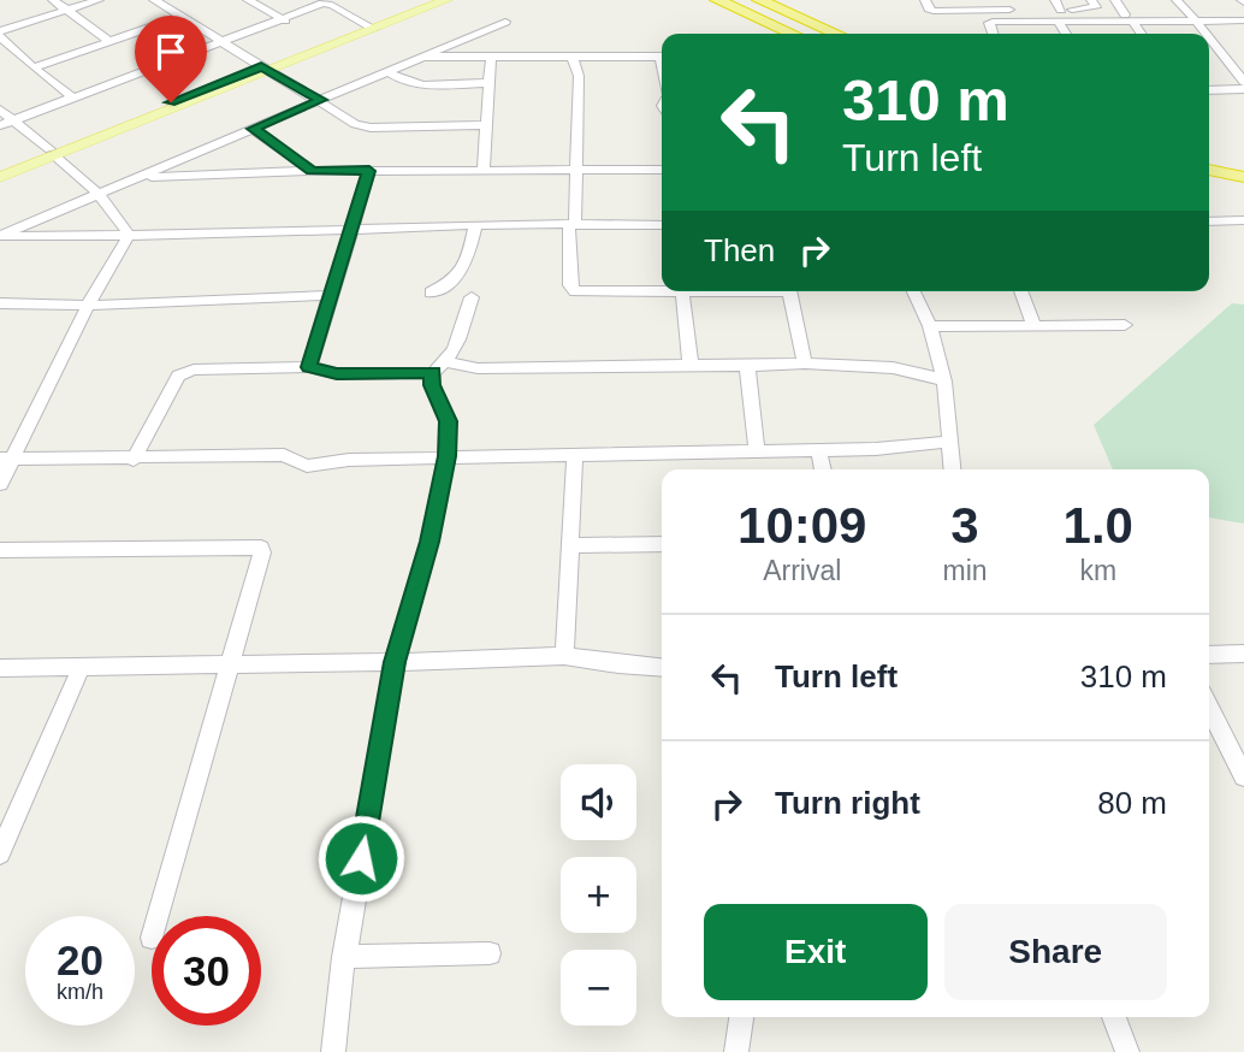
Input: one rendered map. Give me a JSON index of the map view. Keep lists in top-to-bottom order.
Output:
{
  "page": {
    "turn": ["310 m", "Turn left"],
    "then": "Then",
    "eta": [
      "10:09",
      "Arrival",
      "3",
      "min",
      "1.0",
      "km"
    ],
    "list": [
      {
        "name": "Turn left",
        "value": "310 m"
      },
      {
        "name": "Turn right",
        "value": "80 m"
      }
    ],
    "map_buttons": ["+", "−"],
    "buttons": ["Exit", "Share"],
    "speed": "20 km/h",
    "limit": "30"
  }
}
